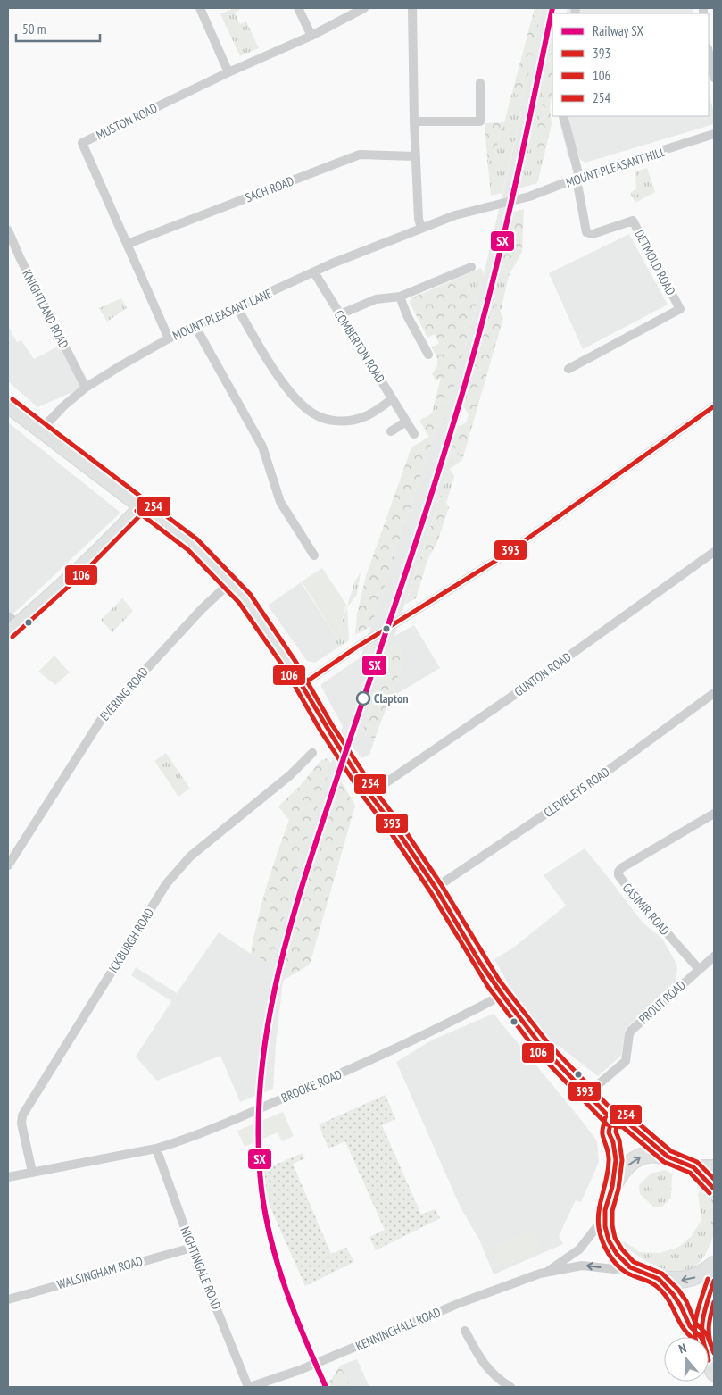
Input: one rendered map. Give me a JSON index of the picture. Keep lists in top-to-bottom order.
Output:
{
  "streets": {
    "street": [
      "MUSTON ROAD",
      "MOUNT PLEASANT HILL",
      "SACH ROAD",
      "DETMOLD ROAD",
      "KNIGHTLAND ROAD",
      "MOUNT PLEASANT LANE",
      "COMBERTON ROAD",
      "GUNTON ROAD",
      "EVERING ROAD",
      "CLEVELEYS ROAD",
      "CASIMIR ROAD",
      "ICKBURGH ROAD",
      "PROUT ROAD",
      "BROOKE ROAD",
      "NIGHTINGALE ROAD",
      "WALSINGHAM ROAD",
      "KENNINGHALL ROAD"
    ]
  },
  "crossings": [
    ["MUSTON ROAD", "SACH ROAD"],
    ["MUSTON ROAD", "MOUNT PLEASANT LANE"],
    ["MOUNT PLEASANT HILL", "DETMOLD ROAD"],
    ["MOUNT PLEASANT HILL", "MOUNT PLEASANT LANE"],
    ["KNIGHTLAND ROAD", "MOUNT PLEASANT LANE"],
    ["MOUNT PLEASANT LANE", "COMBERTON ROAD"],
    ["CASIMIR ROAD", "PROUT ROAD"],
    ["ICKBURGH ROAD", "BROOKE ROAD"],
    ["BROOKE ROAD", "NIGHTINGALE ROAD"],
    ["NIGHTINGALE ROAD", "WALSINGHAM ROAD"],
    ["NIGHTINGALE ROAD", "KENNINGHALL ROAD"]
  ],
  "places": ["Clapton"],
  "lines": [
    "rail line SX",
    "transit line 254",
    "transit line 393",
    "transit line 106"
  ],
  "legend": [
    "Railway SX",
    "393",
    "106",
    "254"
  ],
  "scale_bar": "50 m",
  "north": "top"
}
